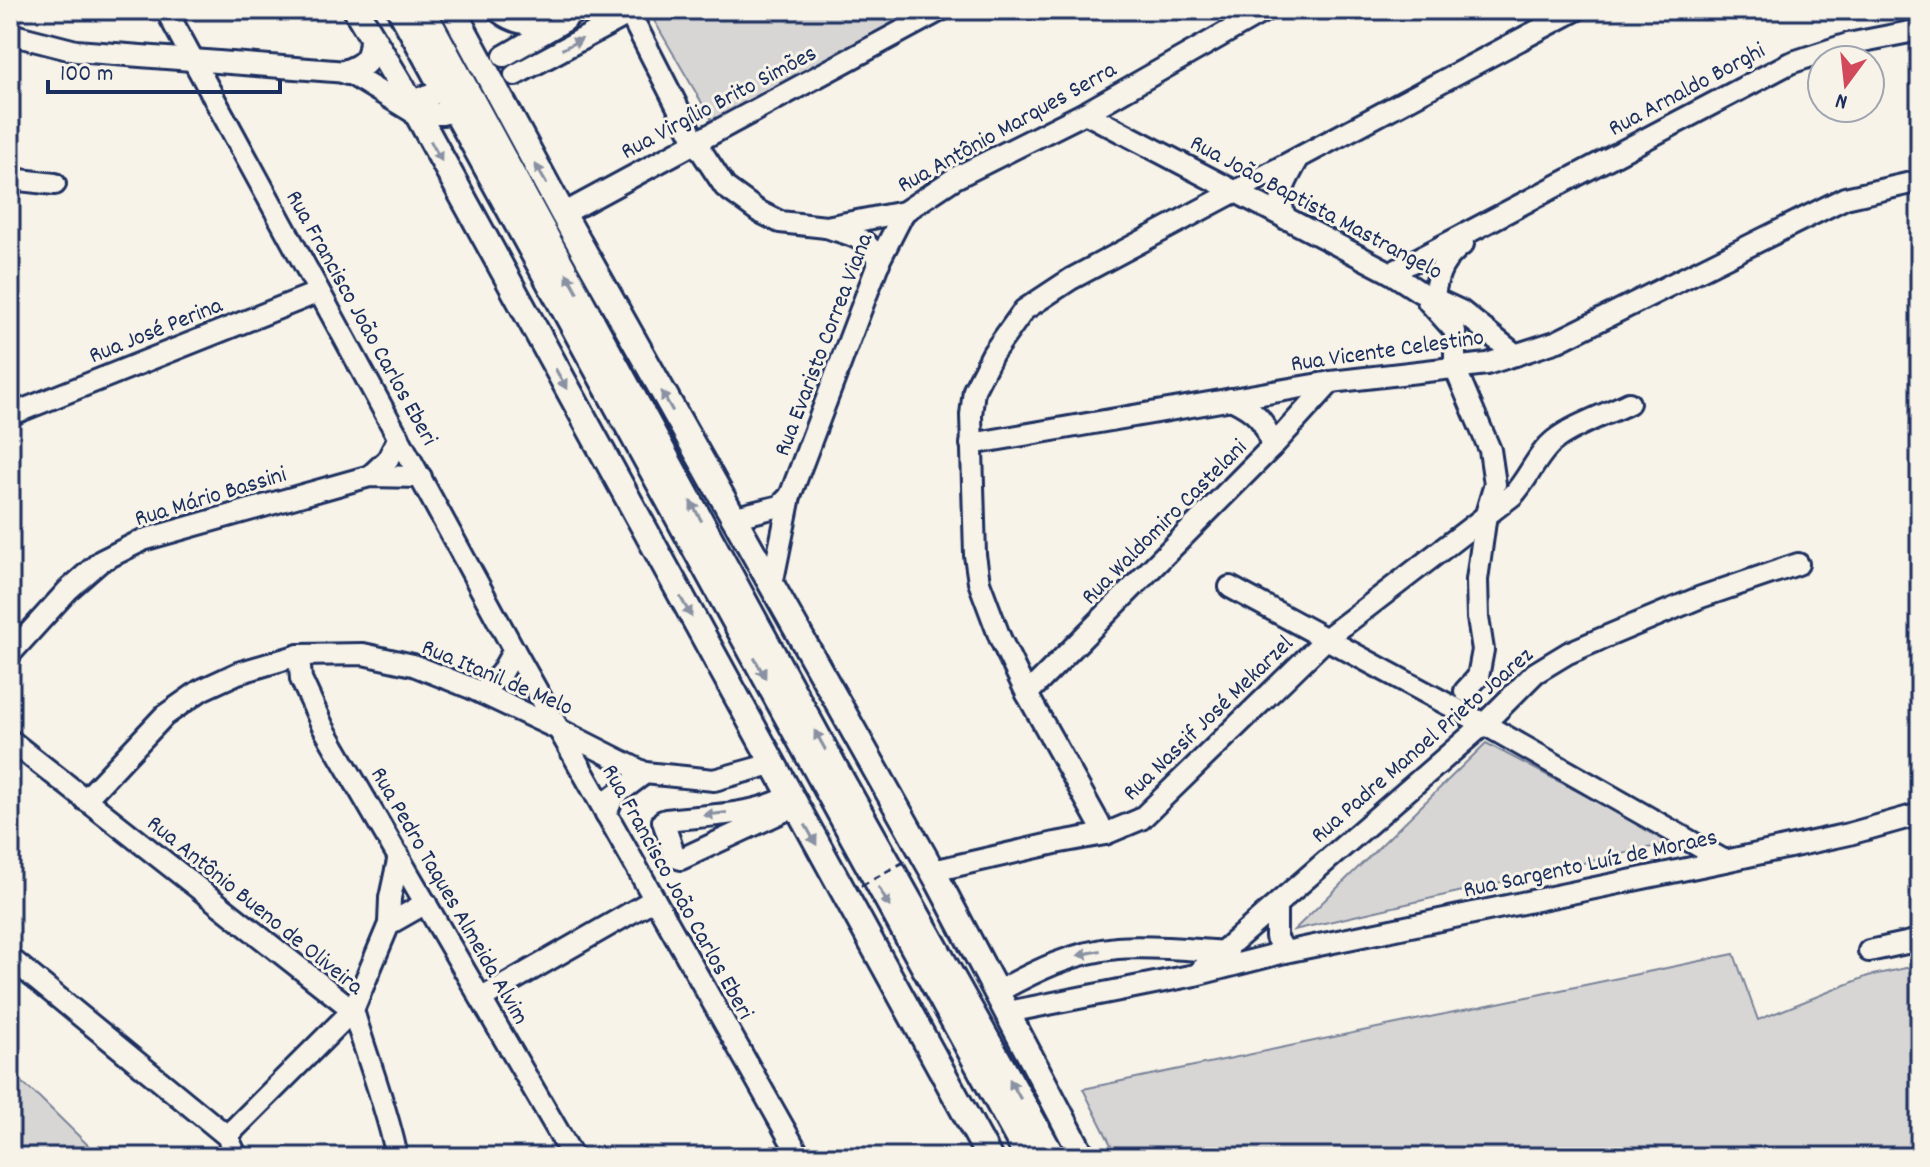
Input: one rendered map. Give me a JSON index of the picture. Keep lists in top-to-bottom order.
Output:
{
  "streets": {
    "street": [
      "Rua Arnaldo Borghi",
      "Rua Virgílio Brito Simões",
      "Rua Antônio Marques Serra",
      "Rua João Baptista Mastrangelo",
      "Rua Francisco João Carlos Eberi",
      "Rua José Perina",
      "Rua Evaristo Correa Viana",
      "Rua Vicente Celestino",
      "Rua Mário Bassini",
      "Rua Waldomiro Castelani",
      "Rua Itanil de Melo",
      "Rua Nassif José Mekarzel",
      "Rua Padre Manoel Prieto Joarez",
      "Rua Sargento Luíz de Moraes",
      "Rua Pedro Taques Almeida Alvim",
      "Rua Antônio Bueno de Oliveira"
    ]
  },
  "crossings": [
    ["Rua Arnaldo Borghi", "Rua João Baptista Mastrangelo"],
    ["Rua Virgílio Brito Simões", "Rua Antônio Marques Serra"],
    ["Rua Antônio Marques Serra", "Rua João Baptista Mastrangelo"],
    ["Rua Antônio Marques Serra", "Rua Evaristo Correa Viana"],
    ["Rua João Baptista Mastrangelo", "Rua Vicente Celestino"],
    ["Rua Francisco João Carlos Eberi", "Rua José Perina"],
    ["Rua Francisco João Carlos Eberi", "Rua Mário Bassini"],
    ["Rua Francisco João Carlos Eberi", "Rua Itanil de Melo"],
    ["Rua Vicente Celestino", "Rua Waldomiro Castelani"],
    ["Rua Itanil de Melo", "Rua Pedro Taques Almeida Alvim"],
    ["Rua Itanil de Melo", "Rua Antônio Bueno de Oliveira"],
    ["Rua Padre Manoel Prieto Joarez", "Rua Sargento Luíz de Moraes"]
  ],
  "scale_bar": "100 m",
  "north": "bottom"
}
